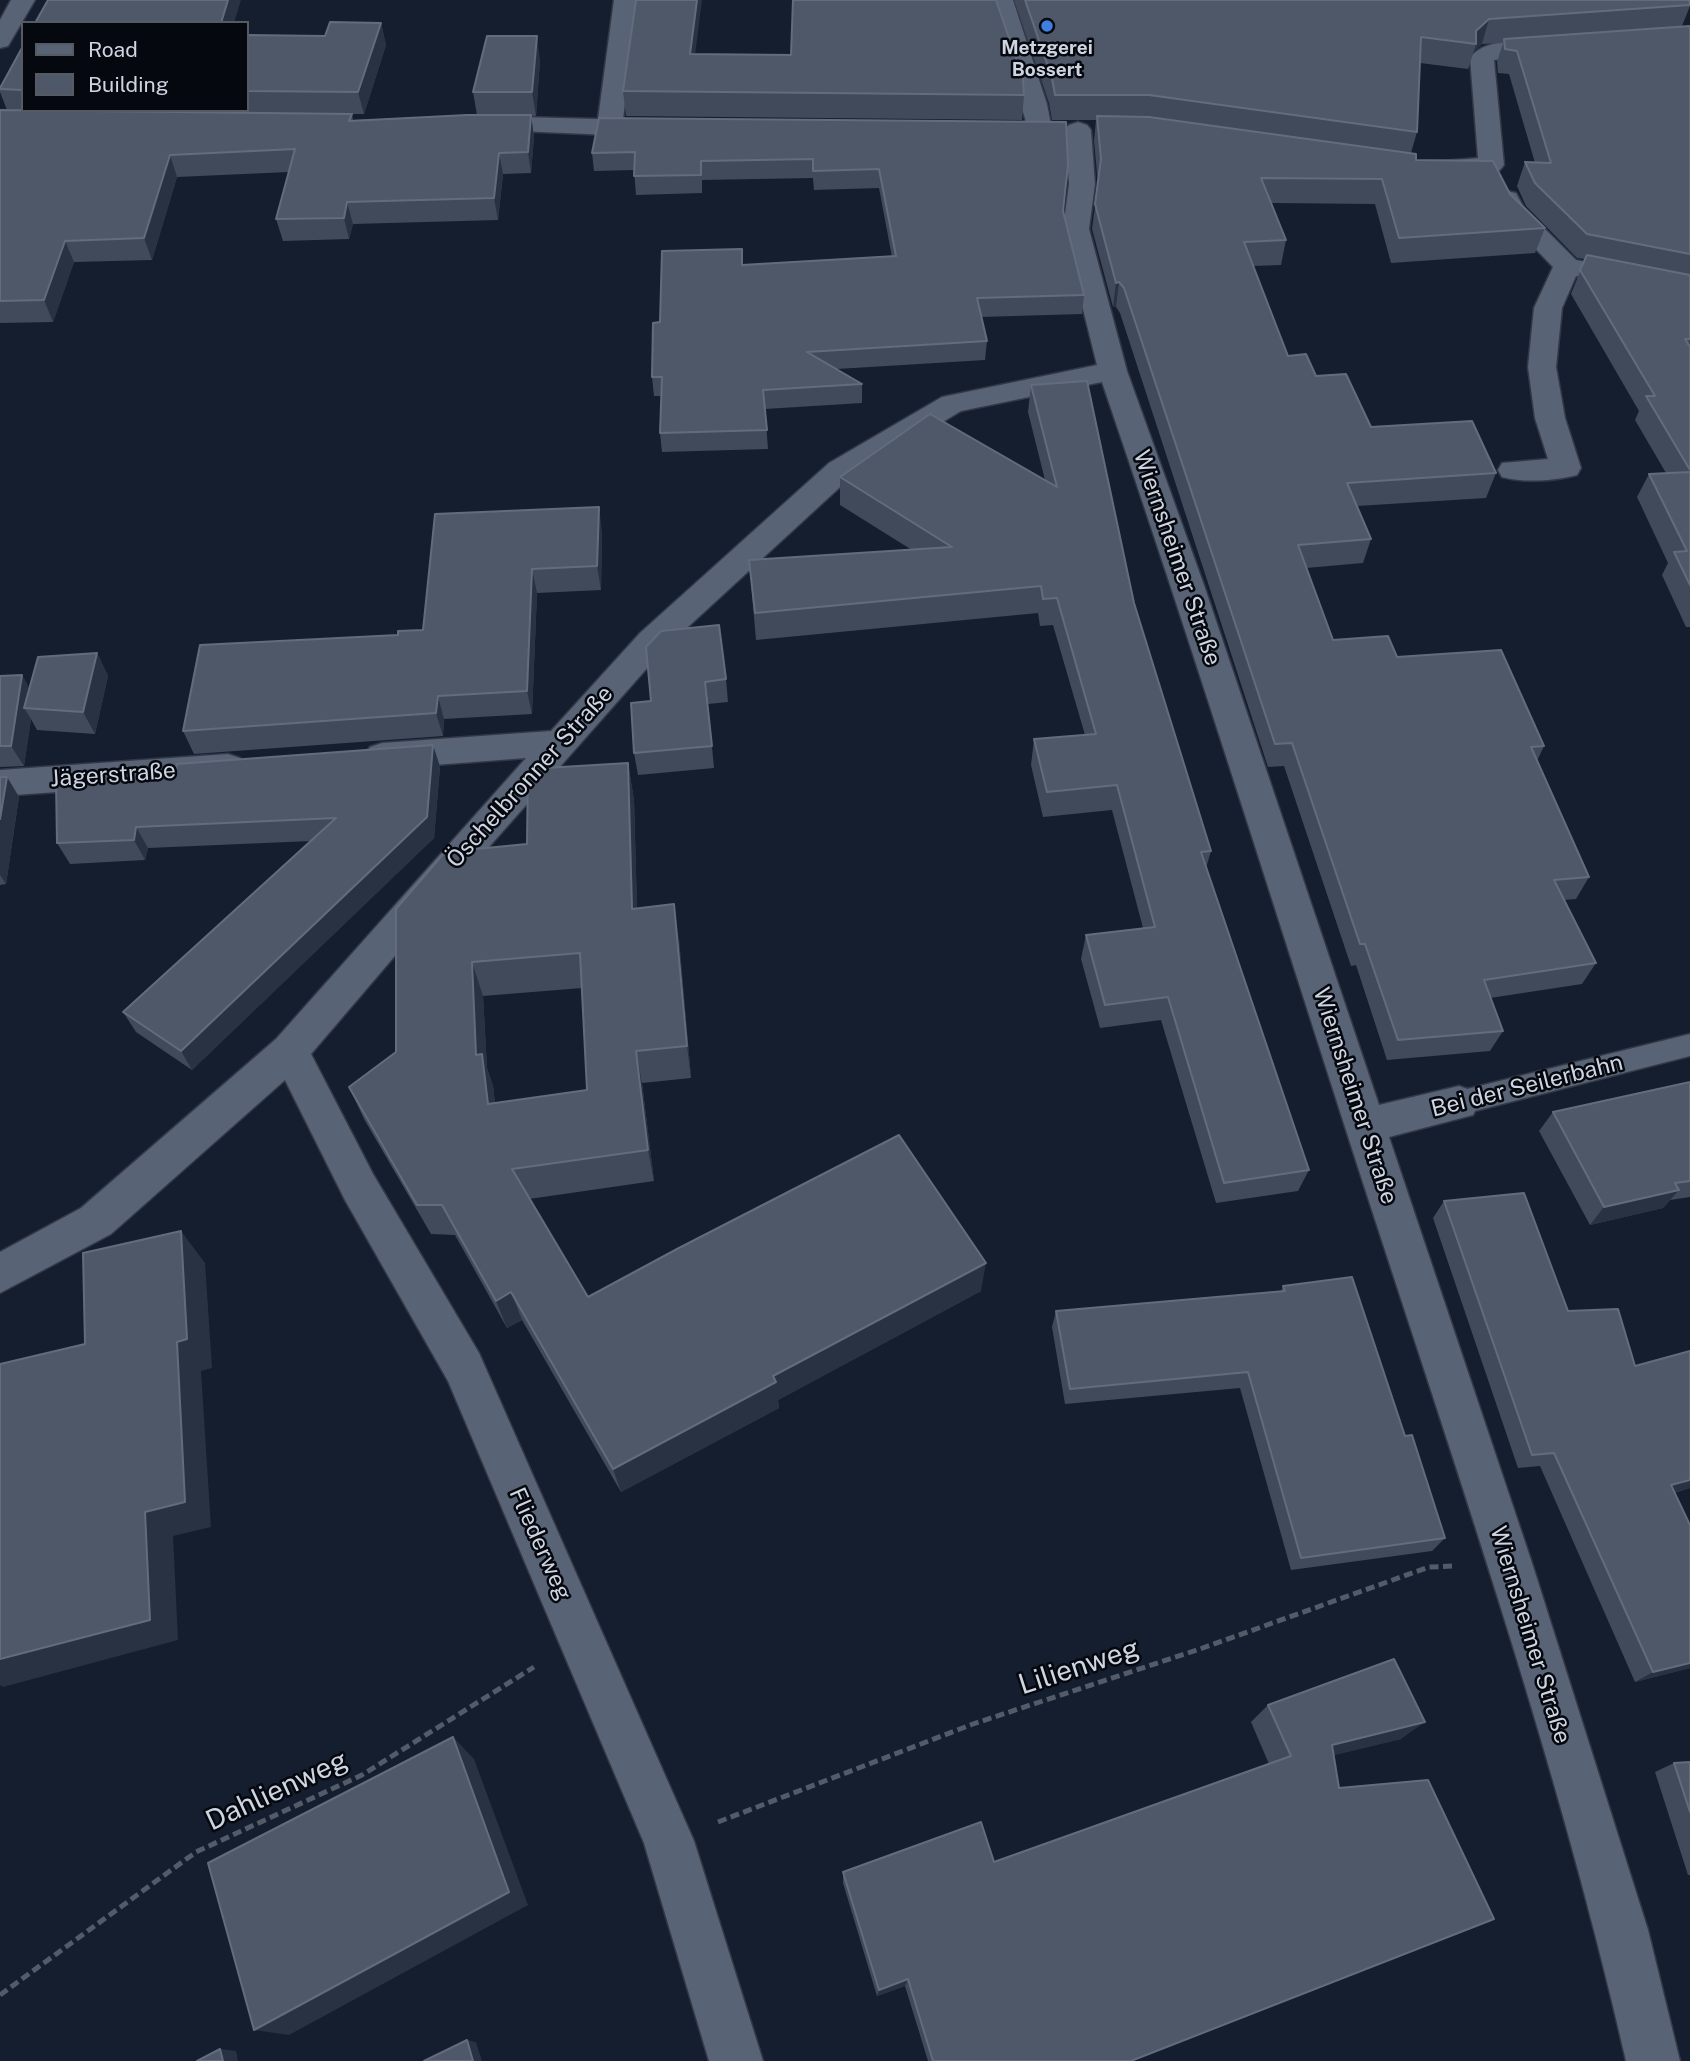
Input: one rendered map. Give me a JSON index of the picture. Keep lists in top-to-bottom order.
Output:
{
  "streets": {
    "street": [
      "Wiernsheimer Straße",
      "Jägerstraße",
      "Öschelbronner Straße",
      "Bei der Seilerbahn",
      "Fliederweg"
    ],
    "path": ["Lilienweg", "Dahlienweg"]
  },
  "crossings": [
    ["Wiernsheimer Straße", "Öschelbronner Straße"],
    ["Wiernsheimer Straße", "Bei der Seilerbahn"],
    ["Wiernsheimer Straße", "Lilienweg"],
    ["Öschelbronner Straße", "Fliederweg"],
    ["Fliederweg", "Lilienweg"],
    ["Fliederweg", "Dahlienweg"]
  ],
  "places": ["Metzgerei Bossert"],
  "legend": ["Road", "Building"]
}
